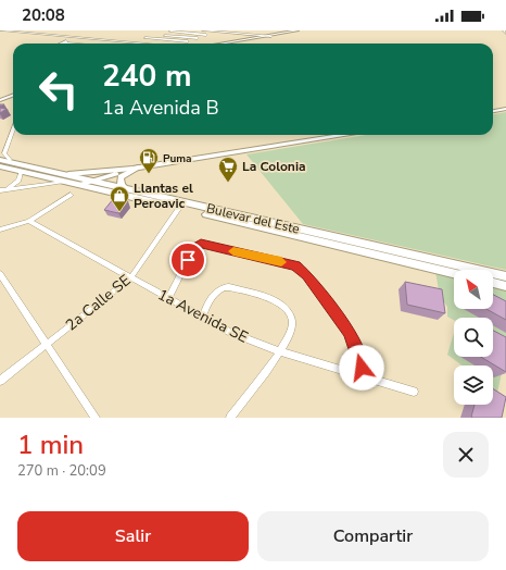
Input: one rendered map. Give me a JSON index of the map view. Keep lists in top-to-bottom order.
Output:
{
  "streets": {
    "highway": ["Bulevar del Este"],
    "street": ["2a Calle SE", "1a Avenida SE"]
  },
  "crossings": [
    ["Bulevar del Este", "2a Calle SE"],
    ["2a Calle SE", "1a Avenida SE"]
  ],
  "places": {
    "fuel station": ["Puma"],
    "supermarket": ["La Colonia"],
    "shop": ["Llantas el Peroavic"]
  },
  "north": "top left",
  "page": {
    "status": "20:08",
    "turn": ["240 m", "1a Avenida B"],
    "heading": ["1 min", "270 m · 20:09"],
    "buttons": ["Salir", "Compartir"]
  }
}
